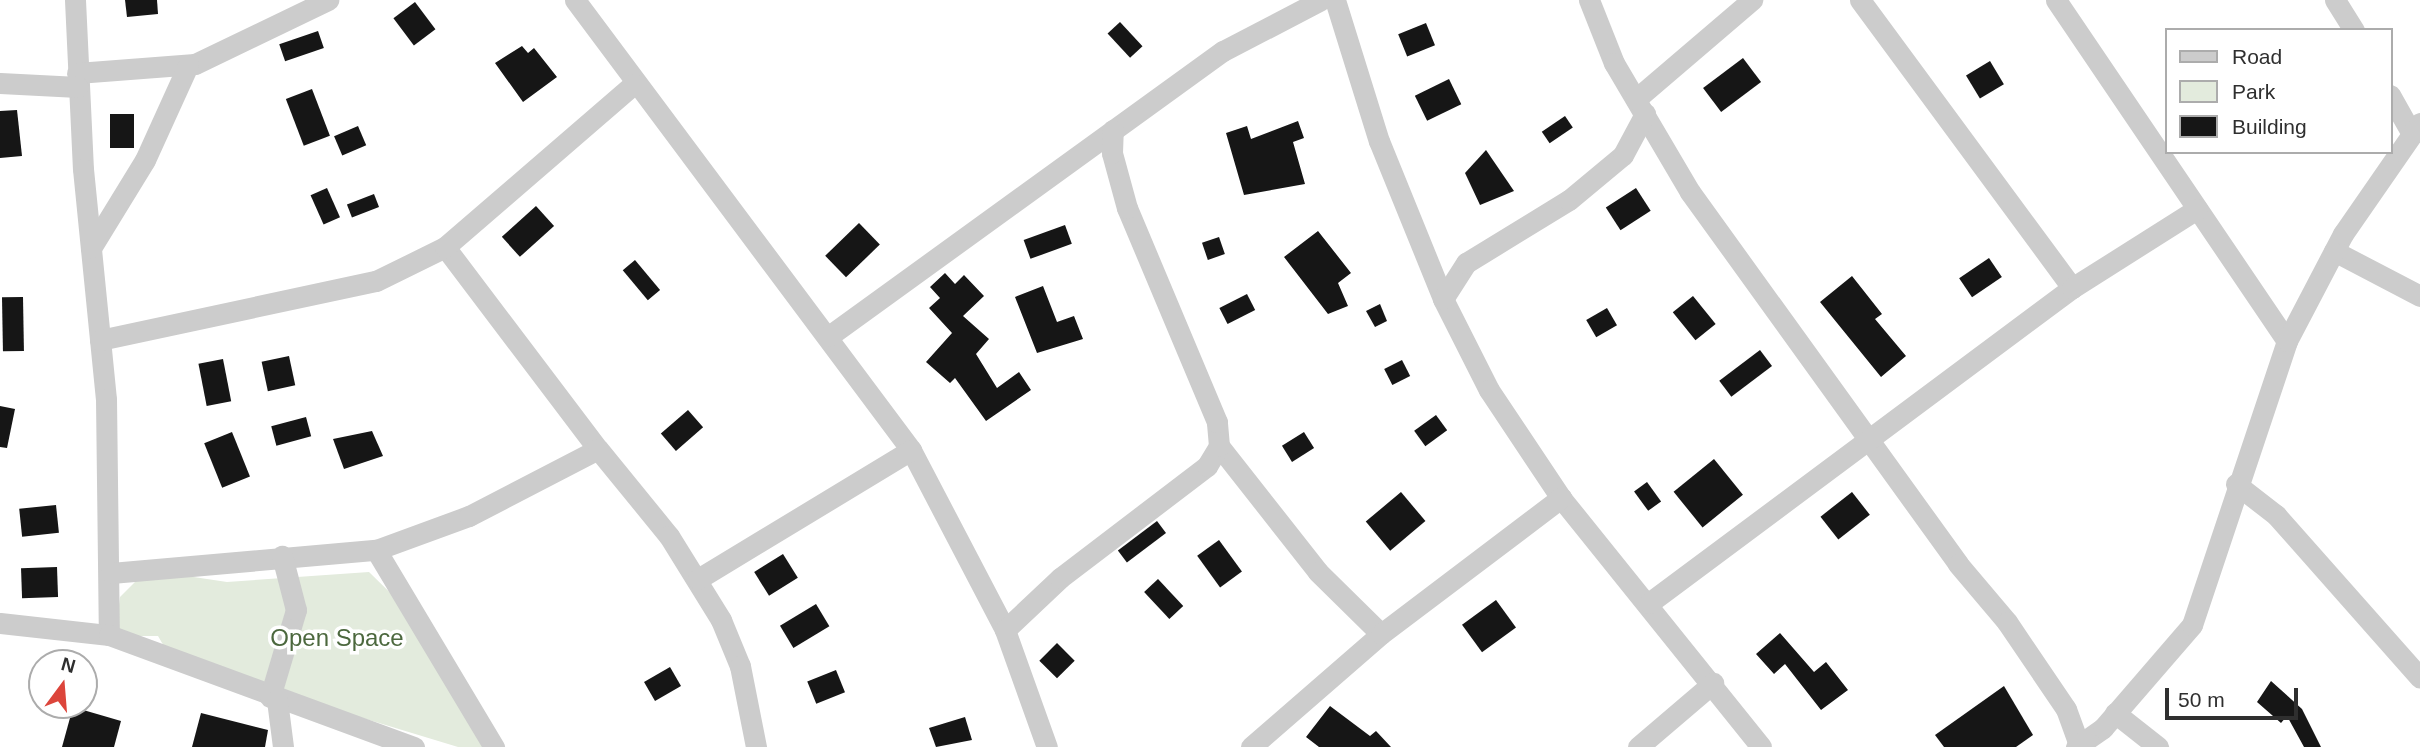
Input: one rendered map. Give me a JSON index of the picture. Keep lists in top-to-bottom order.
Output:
{
  "parks": ["Open Space"],
  "legend": ["Road", "Park", "Building"],
  "scale_bar": "50 m",
  "north": "top"
}
